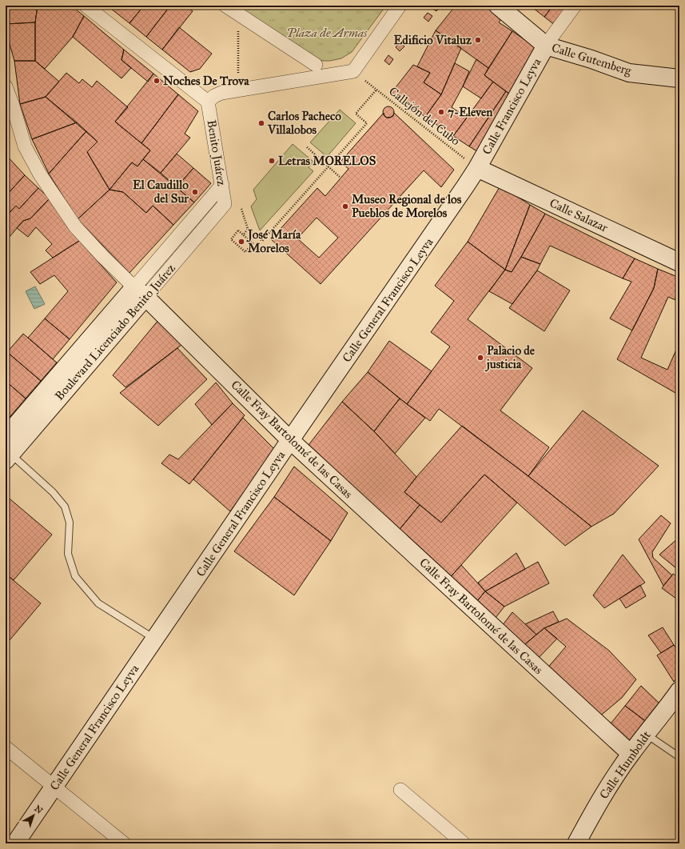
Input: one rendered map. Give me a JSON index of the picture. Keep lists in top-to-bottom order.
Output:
{
  "streets": {
    "street": [
      "Calle Gutemberg",
      "Calle Francisco Leyva",
      "Benito Juárez",
      "Calle Salazar",
      "Calle General Francisco Leyva",
      "Boulevard Licenciado Benito Juárez",
      "Calle Fray Bartolomé de las Casas",
      "Calle Humboldt"
    ],
    "path": ["Callejón del Cubo"]
  },
  "crossings": [
    ["Calle Gutemberg", "Calle Francisco Leyva"],
    ["Calle Francisco Leyva", "Callejón del Cubo"],
    ["Calle Francisco Leyva", "Calle Salazar"],
    ["Calle Francisco Leyva", "Calle General Francisco Leyva"],
    ["Callejón del Cubo", "Calle Salazar"],
    ["Callejón del Cubo", "Calle General Francisco Leyva"],
    ["Benito Juárez", "Boulevard Licenciado Benito Juárez"],
    ["Calle Salazar", "Calle General Francisco Leyva"],
    ["Calle General Francisco Leyva", "Calle Fray Bartolomé de las Casas"],
    ["Boulevard Licenciado Benito Juárez", "Calle Fray Bartolomé de las Casas"],
    ["Calle Fray Bartolomé de las Casas", "Calle Humboldt"]
  ],
  "parks": ["Plaza de Armas"],
  "places": [
    "Edificio Vitaluz",
    "Noches De Trova",
    "7-Eleven",
    "Carlos Pacheco Villalobos",
    "Letras MORELOS",
    "El Caudillo del Sur",
    "Museo Regional de los Pueblos de Morelos",
    "José María Morelos",
    "Palacio de justicia"
  ],
  "north": "top right"
}
